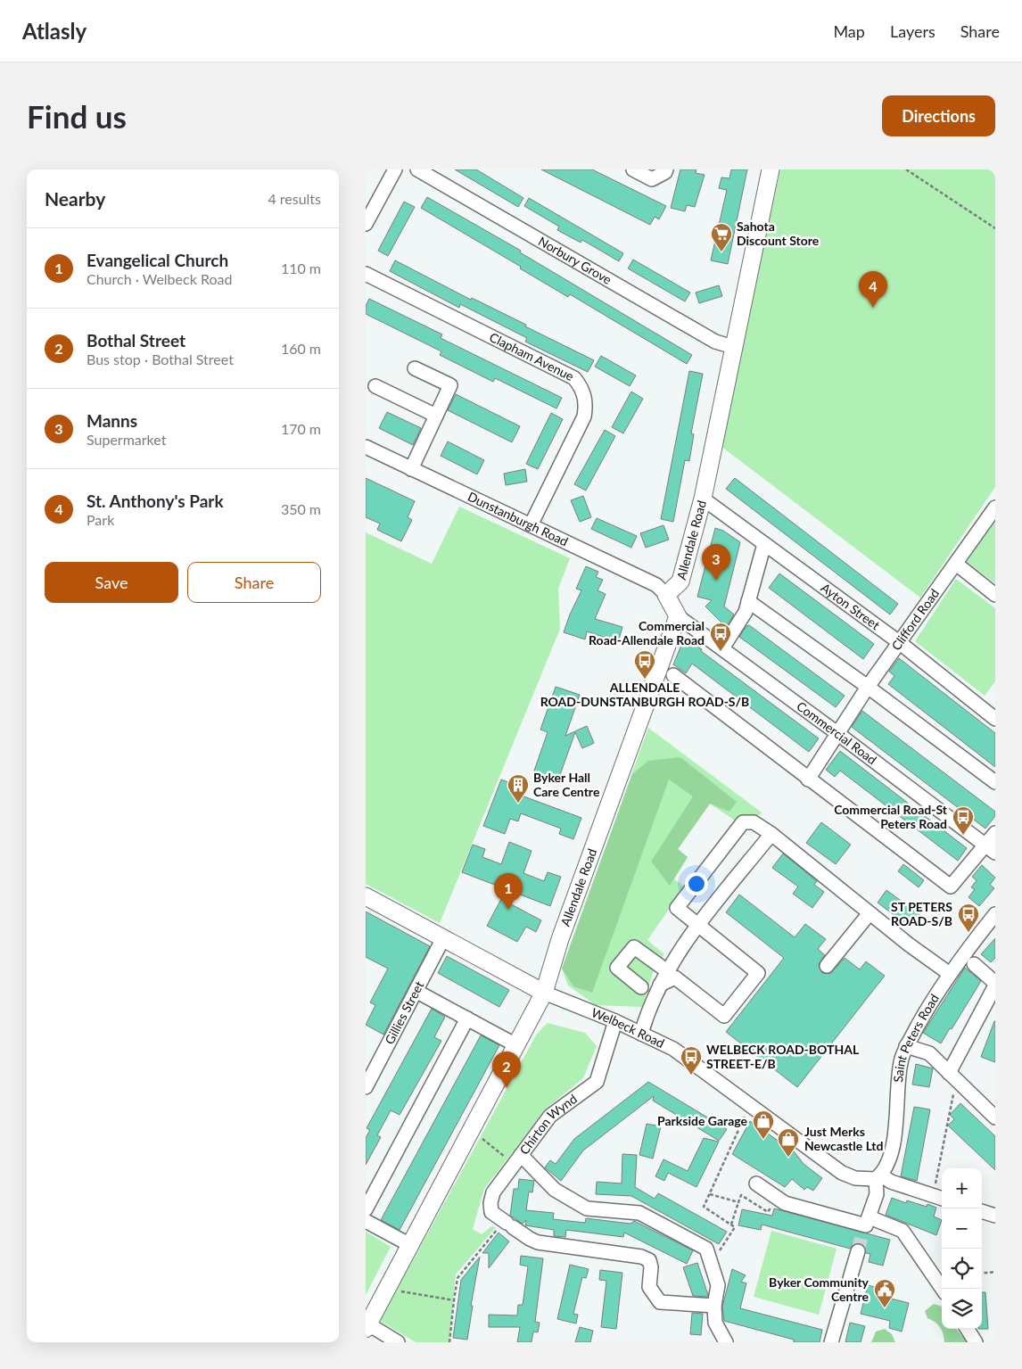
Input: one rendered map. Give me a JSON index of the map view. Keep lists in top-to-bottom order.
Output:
{
  "streets": {
    "main road": ["Allendale Road", "Welbeck Road"],
    "street": [
      "Norbury Grove",
      "Clapham Avenue",
      "Dunstanburgh Road",
      "Ayton Street",
      "Clifford Road",
      "Commercial Road",
      "Gillies Street",
      "Saint Peters Road",
      "Chirton Wynd"
    ]
  },
  "crossings": [
    ["Norbury Grove", "Allendale Road"],
    ["Clapham Avenue", "Dunstanburgh Road"],
    ["Dunstanburgh Road", "Allendale Road"],
    ["Allendale Road", "Ayton Street"],
    ["Allendale Road", "Commercial Road"],
    ["Allendale Road", "Welbeck Road"],
    ["Ayton Street", "Clifford Road"],
    ["Clifford Road", "Commercial Road"],
    ["Gillies Street", "Welbeck Road"],
    ["Welbeck Road", "Saint Peters Road"],
    ["Welbeck Road", "Chirton Wynd"]
  ],
  "places": {
    "supermarket": ["Sahota Discount Store"],
    "bus stop": [
      "Commercial Road-Allendale Road",
      "ALLENDALE ROAD-DUNSTANBURGH ROAD-S/B",
      "Commercial Road-St Peters Road",
      "ST PETERS ROAD-S/B",
      "WELBECK ROAD-BOTHAL STREET-E/B"
    ],
    "building": ["Byker Hall Care Centre"],
    "shop": ["Parkside Garage", "Just Merks Newcastle Ltd"],
    "public building": ["Byker Community Centre"]
  },
  "page": {
    "header": "Atlasly",
    "nav": ["Map", "Layers", "Share"],
    "buttons": [
      "Directions",
      ["Save", "Share"]
    ],
    "title": "Find us",
    "heading": ["Nearby", "4 results"],
    "list": [
      {
        "mark": "1",
        "name": "Evangelical Church",
        "note": "Church · Welbeck Road",
        "value": "110 m"
      },
      {
        "mark": "2",
        "name": "Bothal Street",
        "note": "Bus stop · Bothal Street",
        "value": "160 m"
      },
      {
        "mark": "3",
        "name": "Manns",
        "note": "Supermarket",
        "value": "170 m"
      },
      {
        "mark": "4",
        "name": "St. Anthony's Park",
        "note": "Park",
        "value": "350 m"
      }
    ],
    "pins": [
      "4",
      "3",
      "1",
      "2"
    ],
    "map_buttons": ["+", "−"]
  }
}
